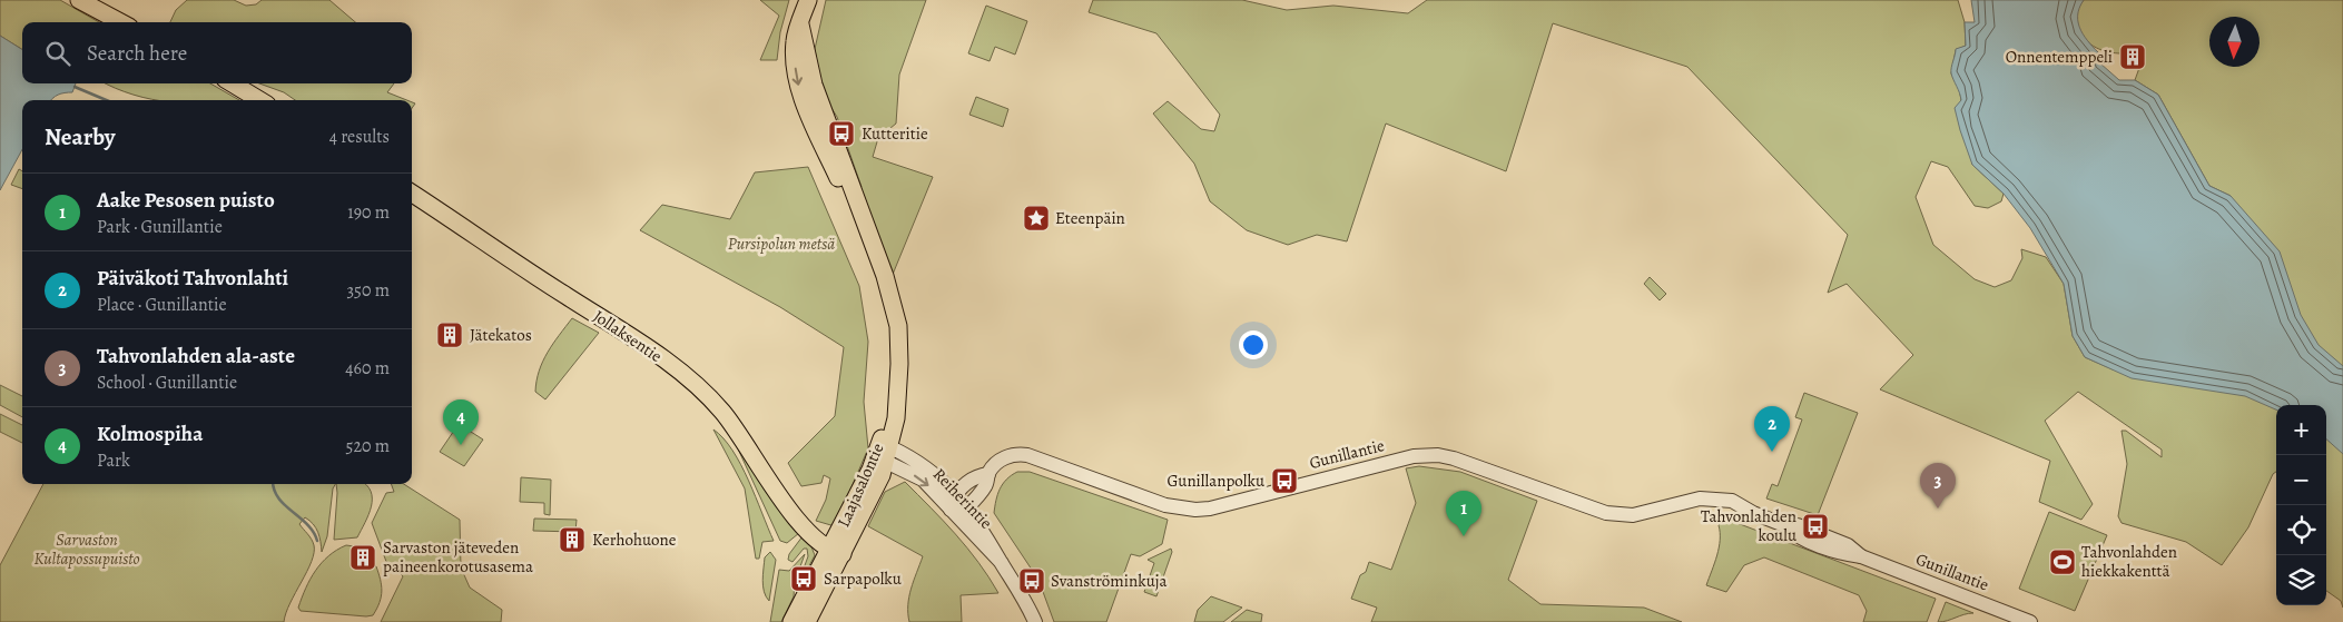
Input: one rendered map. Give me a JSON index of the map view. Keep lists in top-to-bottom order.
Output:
{
  "streets": {
    "main road": ["Jollaksentie", "Laajasalontie"],
    "street": ["Gunillantie", "Reiherintie"]
  },
  "crossings": [
    ["Jollaksentie", "Laajasalontie"],
    ["Gunillantie", "Reiherintie"],
    ["Laajasalontie", "Reiherintie"]
  ],
  "parks": ["Pursipolun metsä", "Sarvaston Kultapossupuisto"],
  "places": {
    "building": [
      "Onnentemppeli",
      "Jätekatos",
      "Kerhohuone",
      "Sarvaston jäteveden paineenkorotusasema"
    ],
    "bus stop": [
      "Kutteritie",
      "Gunillanpolku",
      "Tahvonlahden koulu",
      "Sarpapolku",
      "Svanströminkuja"
    ],
    "place": ["Eteenpäin"],
    "sports": ["Tahvonlahden hiekkakenttä"]
  },
  "north": "bottom",
  "page": {
    "search": "Search here",
    "heading": ["Nearby", "4 results"],
    "list": [
      {
        "mark": "1",
        "name": "Aake Pesosen puisto",
        "note": "Park · Gunillantie",
        "value": "190 m"
      },
      {
        "mark": "2",
        "name": "Päiväkoti Tahvonlahti",
        "note": "Place · Gunillantie",
        "value": "350 m"
      },
      {
        "mark": "3",
        "name": "Tahvonlahden ala-aste",
        "note": "School · Gunillantie",
        "value": "460 m"
      },
      {
        "mark": "4",
        "name": "Kolmospiha",
        "note": "Park",
        "value": "520 m"
      }
    ],
    "pins": [
      "4",
      "2",
      "3",
      "1"
    ],
    "map_buttons": ["+", "−"]
  }
}
